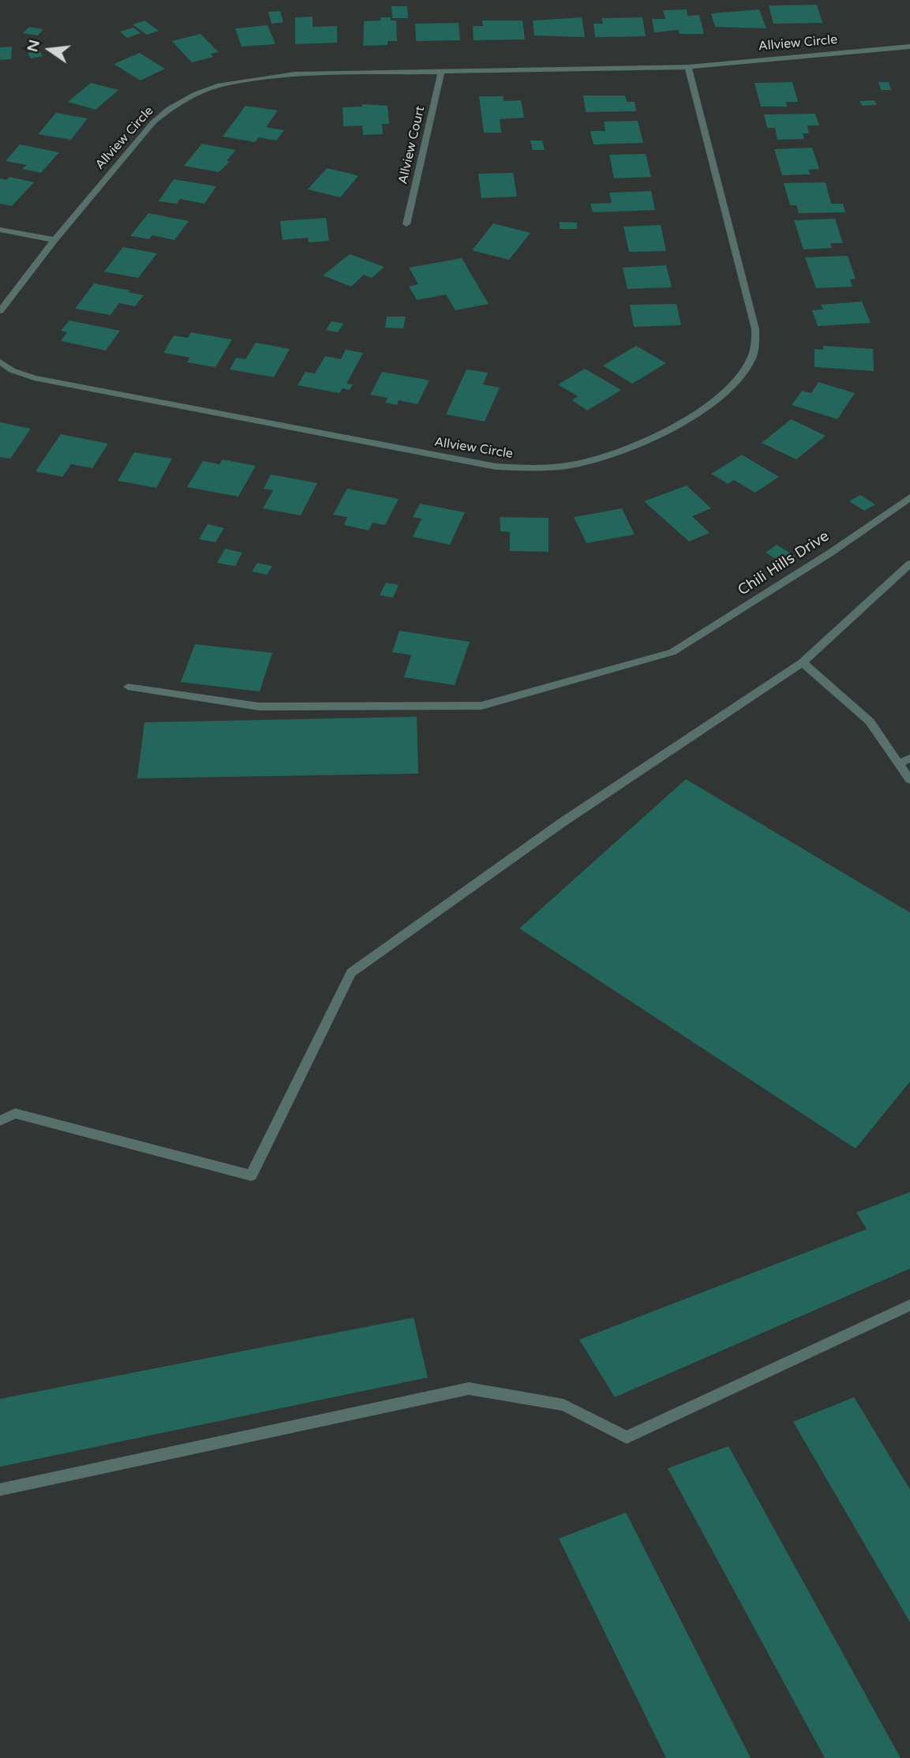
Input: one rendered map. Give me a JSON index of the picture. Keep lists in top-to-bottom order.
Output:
{
  "streets": {
    "street": ["Allview Circle", "Allview Court", "Chili Hills Drive"]
  },
  "crossings": [
    ["Allview Circle", "Allview Court"]
  ],
  "north": "left"
}
